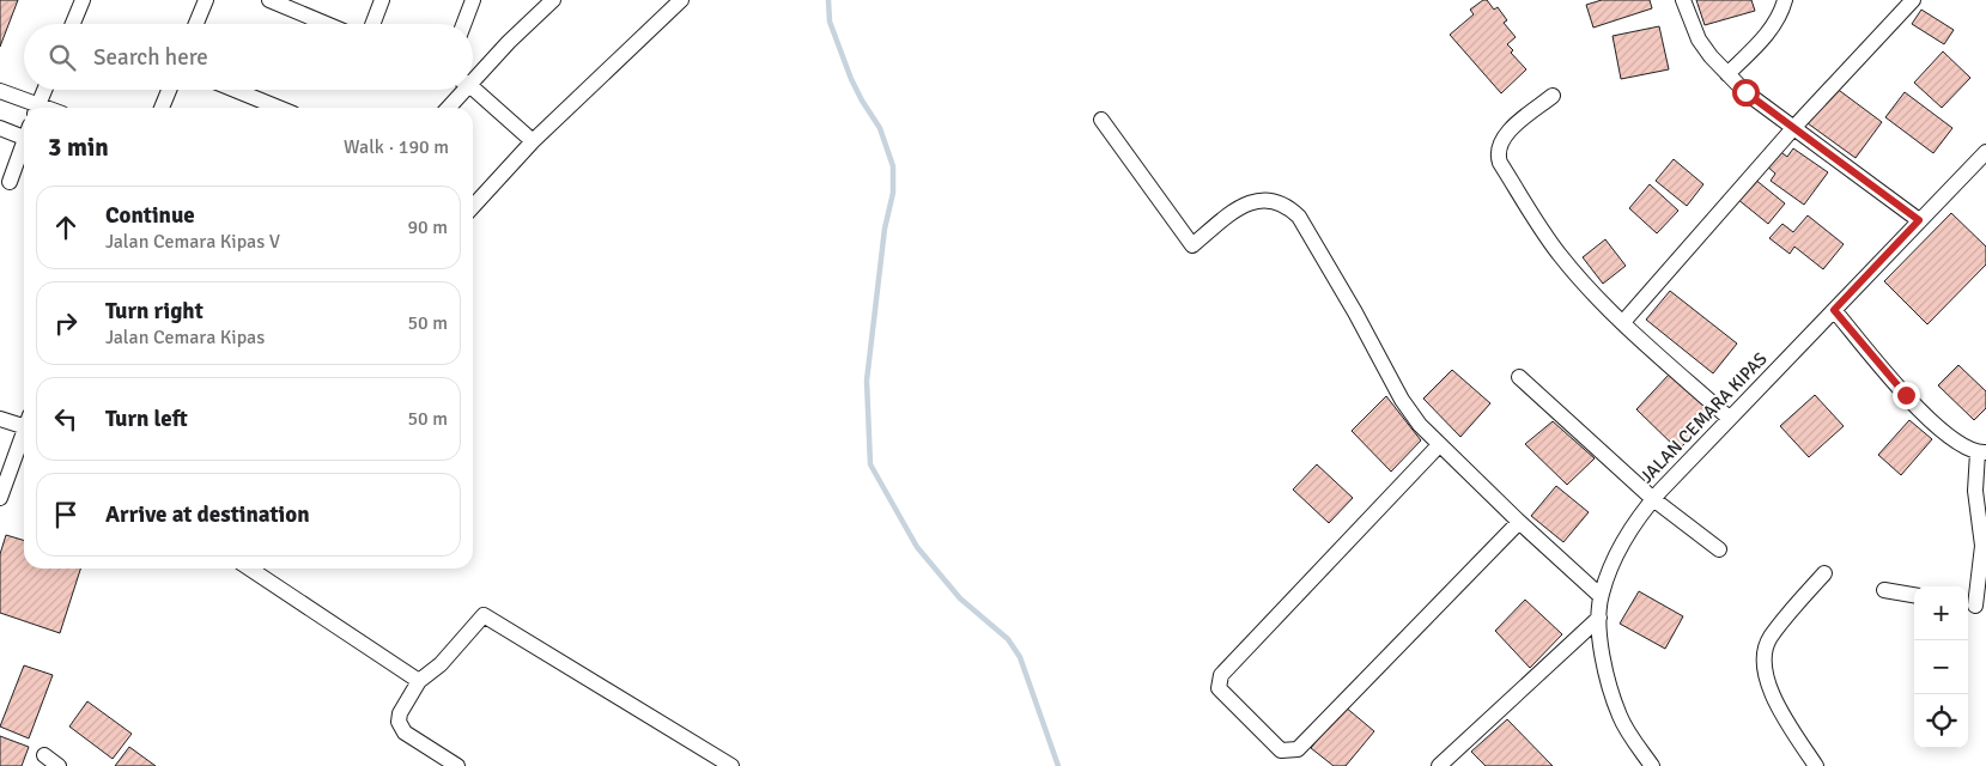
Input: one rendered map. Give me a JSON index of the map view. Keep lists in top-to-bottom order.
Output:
{
  "streets": {
    "street": ["JALAN CEMARA KIPAS"]
  },
  "page": {
    "search": "Search here",
    "heading": ["3 min", "Walk · 190 m"],
    "list": [
      ["Continue", "Jalan Cemara Kipas V", "90 m"],
      ["Turn right", "Jalan Cemara Kipas", "50 m"],
      ["Turn left", "50 m"],
      "Arrive at destination"
    ],
    "map_buttons": ["+", "−"]
  }
}
